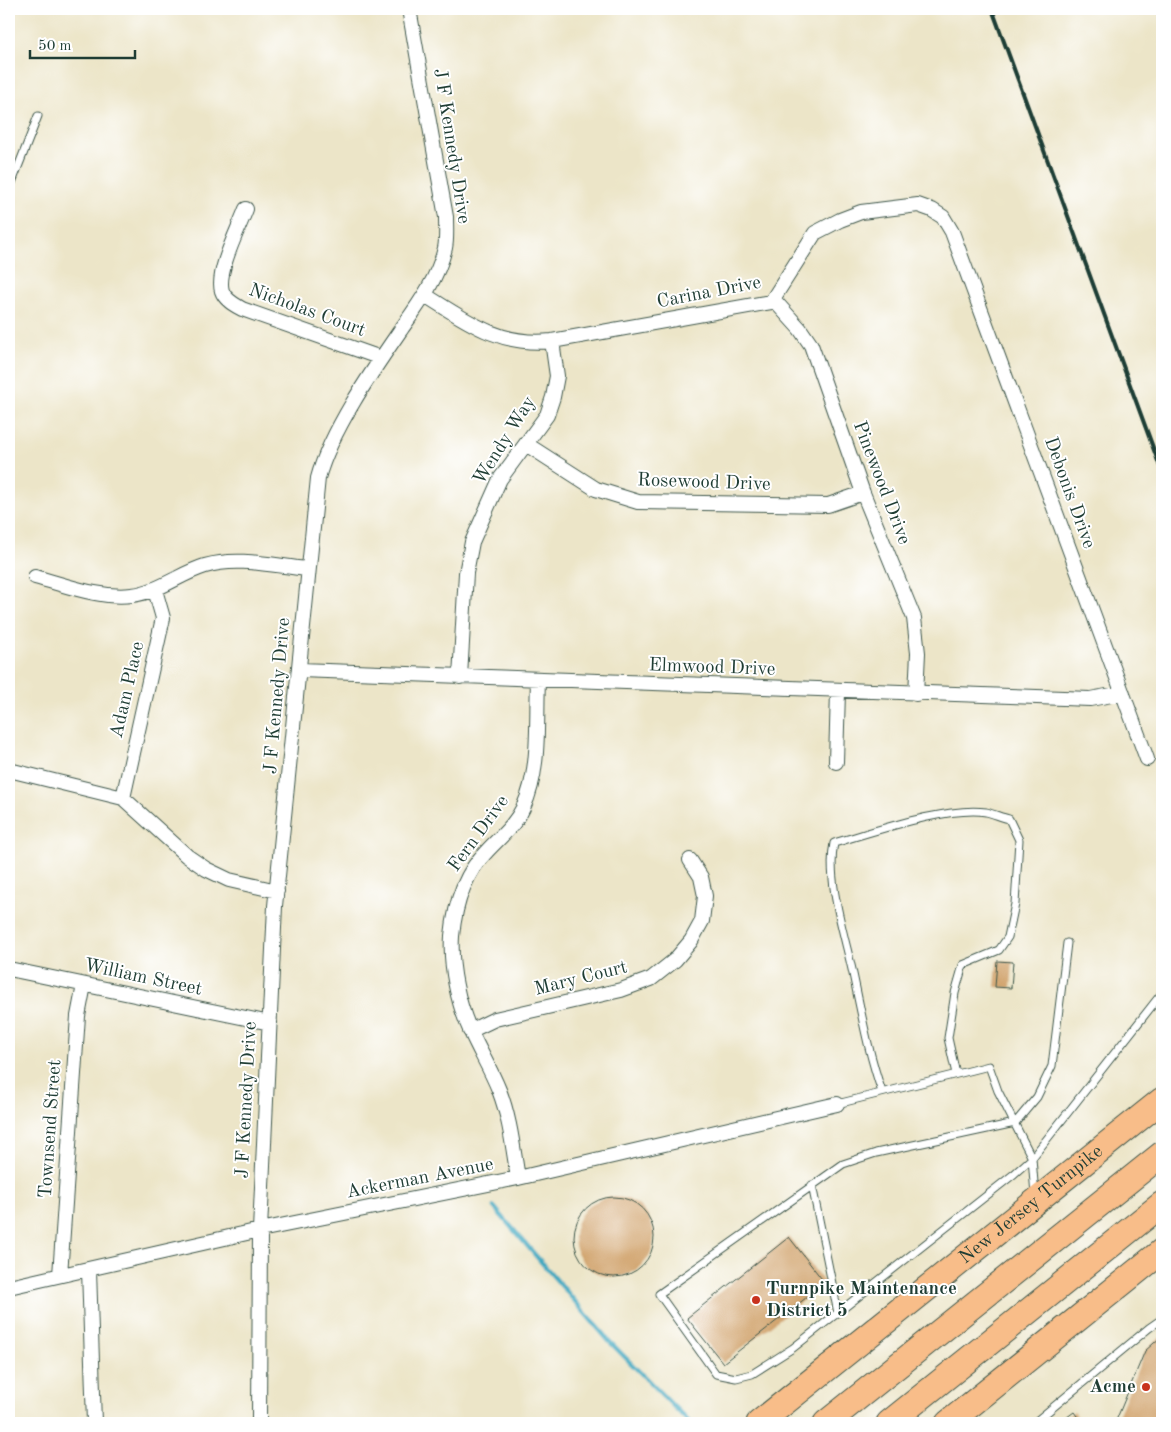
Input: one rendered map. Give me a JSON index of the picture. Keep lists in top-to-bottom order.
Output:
{
  "streets": {
    "highway": ["New Jersey Turnpike"],
    "street": [
      "J F Kennedy Drive",
      "Carina Drive",
      "Nicholas Court",
      "Wendy Way",
      "Rosewood Drive",
      "Pinewood Drive",
      "Debonis Drive",
      "Elmwood Drive",
      "Adam Place",
      "Fern Drive",
      "William Street",
      "Mary Court",
      "Townsend Street",
      "Ackerman Avenue"
    ]
  },
  "crossings": [
    ["J F Kennedy Drive", "Carina Drive"],
    ["J F Kennedy Drive", "Nicholas Court"],
    ["J F Kennedy Drive", "Elmwood Drive"],
    ["J F Kennedy Drive", "William Street"],
    ["J F Kennedy Drive", "Ackerman Avenue"],
    ["Carina Drive", "Wendy Way"],
    ["Carina Drive", "Pinewood Drive"],
    ["Carina Drive", "Debonis Drive"],
    ["Wendy Way", "Rosewood Drive"],
    ["Wendy Way", "Elmwood Drive"],
    ["Rosewood Drive", "Pinewood Drive"],
    ["Pinewood Drive", "Elmwood Drive"],
    ["Debonis Drive", "Elmwood Drive"],
    ["Elmwood Drive", "Fern Drive"],
    ["Fern Drive", "Mary Court"],
    ["Fern Drive", "Ackerman Avenue"],
    ["William Street", "Townsend Street"],
    ["Townsend Street", "Ackerman Avenue"]
  ],
  "places": ["Turnpike Maintenance District 5", "Acme"],
  "scale_bar": "50 m"
}
